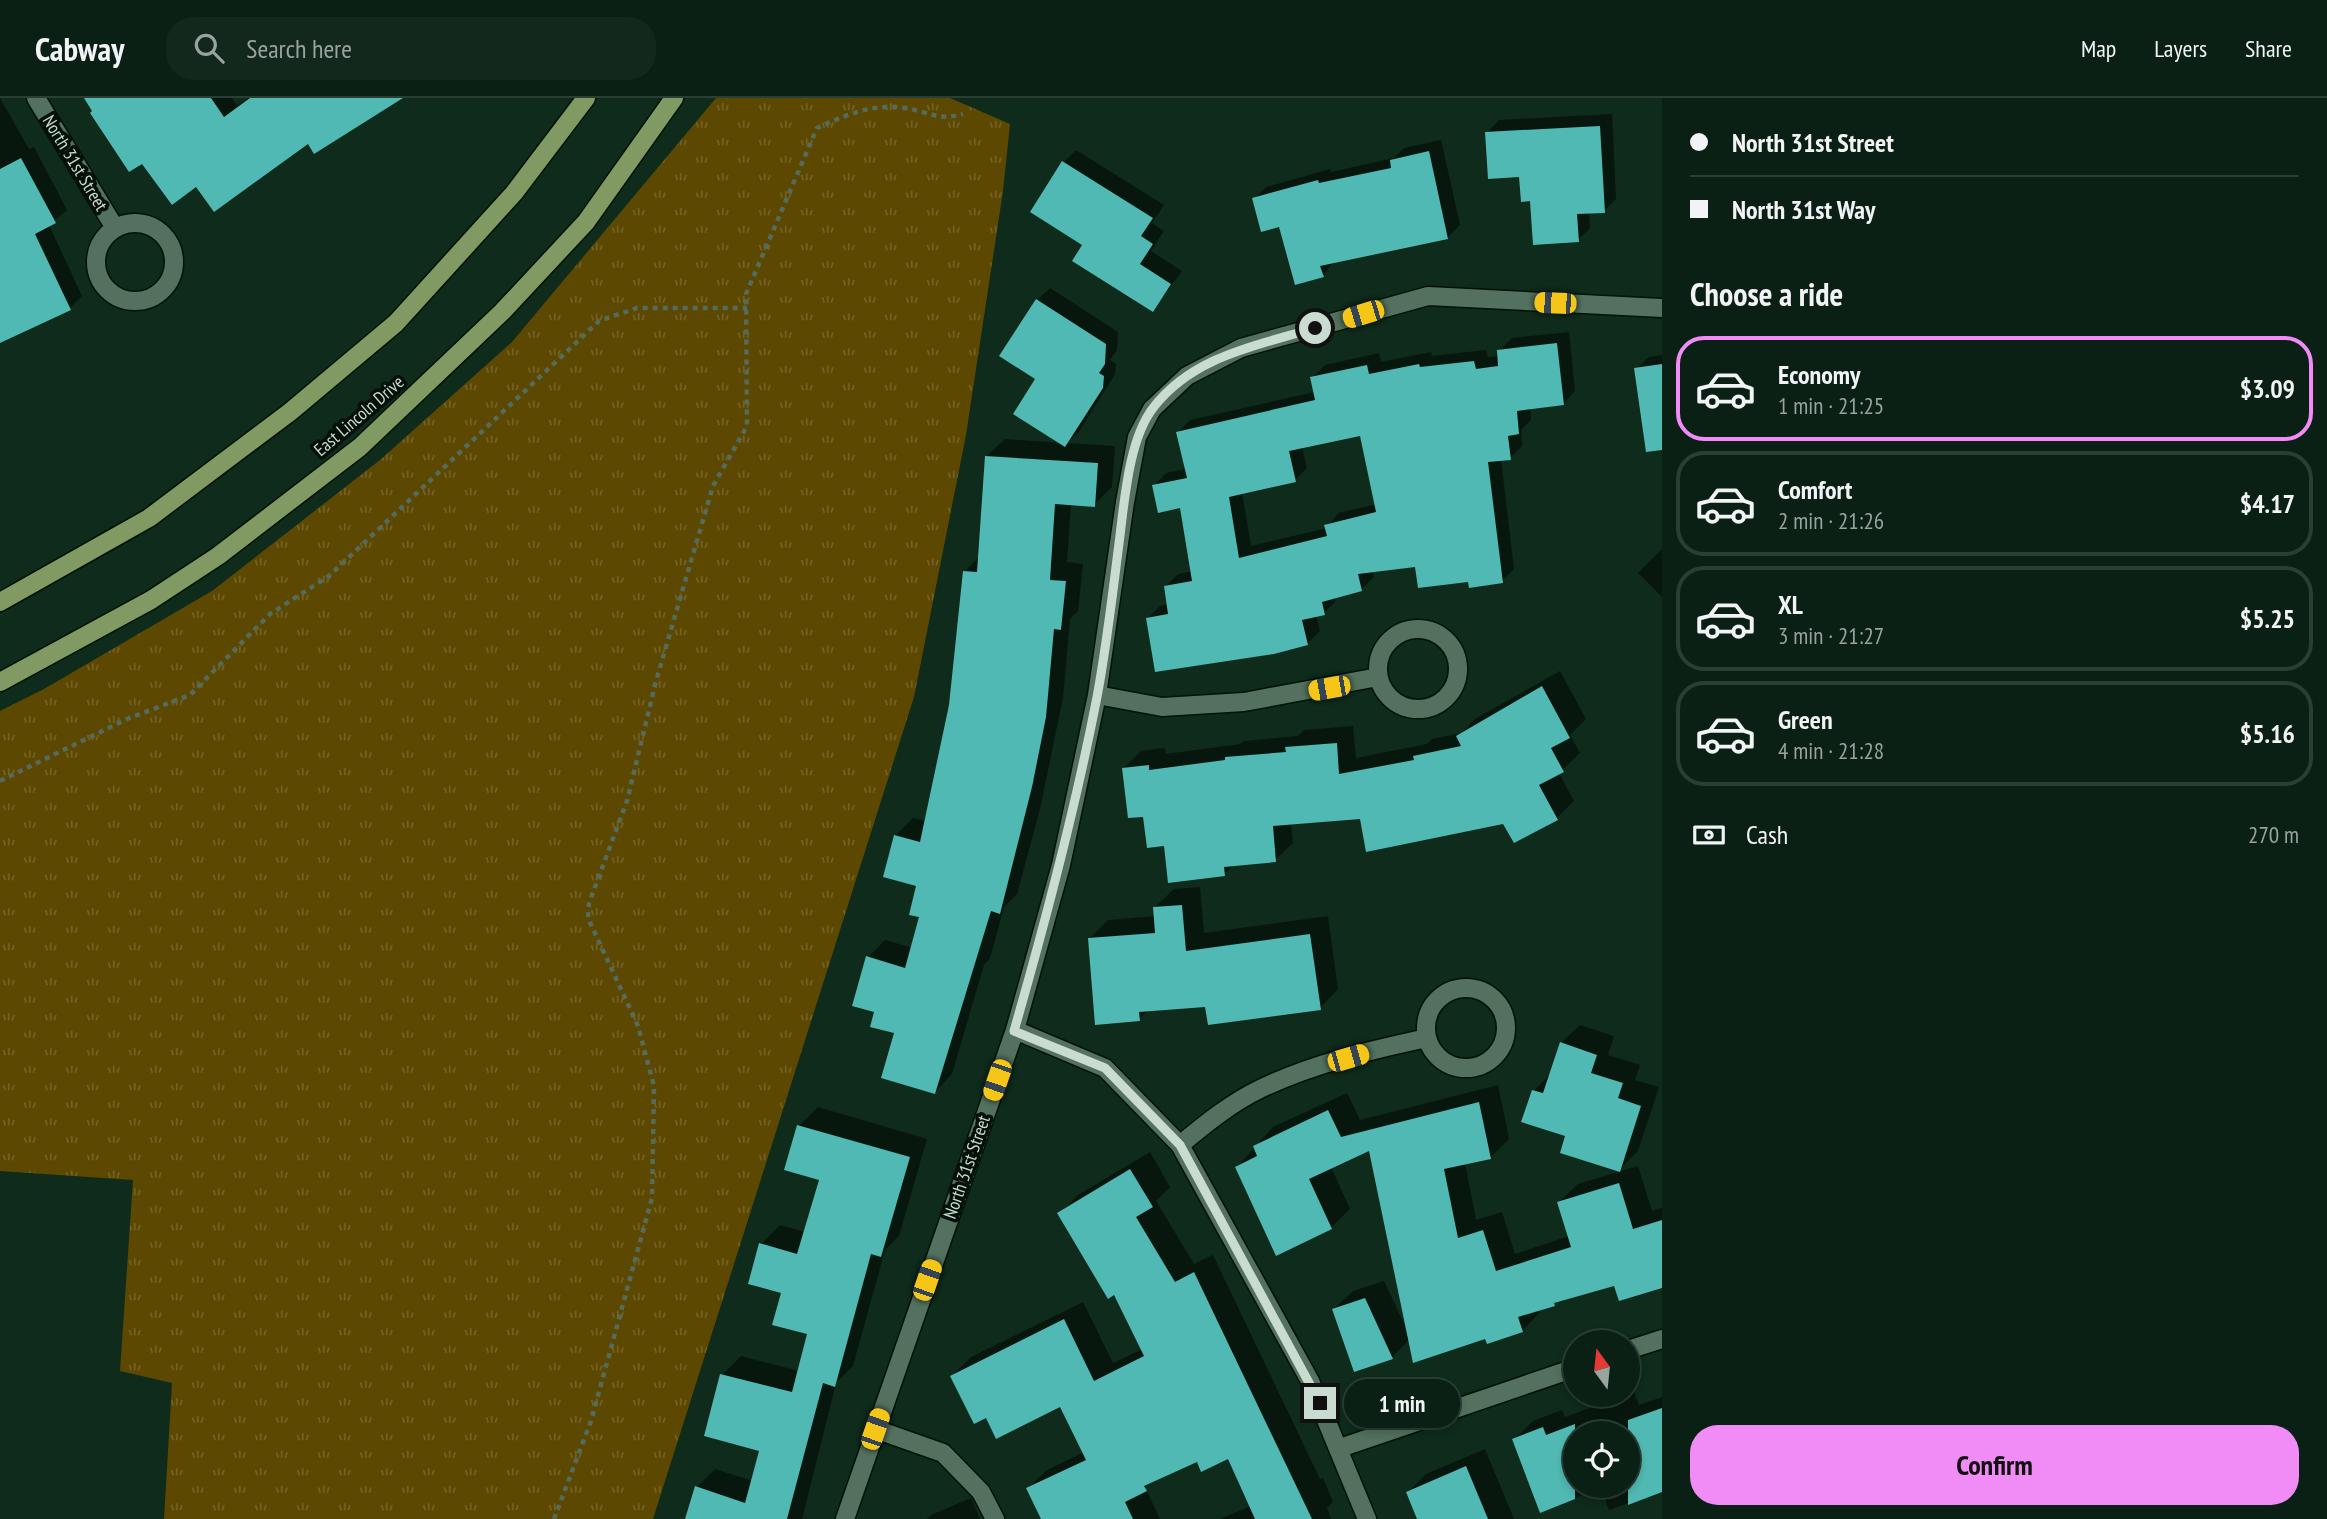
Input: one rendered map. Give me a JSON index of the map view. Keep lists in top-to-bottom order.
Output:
{
  "streets": {
    "main road": ["East Lincoln Drive"],
    "street": ["North 31st Street"]
  },
  "north": "top",
  "page": {
    "header": "Cabway",
    "search": "Search here",
    "nav": ["Map", "Layers", "Share"],
    "banner": ["North 31st Street", "North 31st Way"],
    "heading": "Choose a ride",
    "list": [
      {
        "name": "Economy",
        "note": "1 min · 21:25",
        "value": "$3.09"
      },
      {
        "name": "Comfort",
        "note": "2 min · 21:26",
        "value": "$4.17"
      },
      {
        "name": "XL",
        "note": "3 min · 21:27",
        "value": "$5.25"
      },
      {
        "name": "Green",
        "note": "4 min · 21:28",
        "value": "$5.16"
      }
    ],
    "pay": ["Cash", "270 m"],
    "bubble": "1 min",
    "buttons": "Confirm"
  }
}
